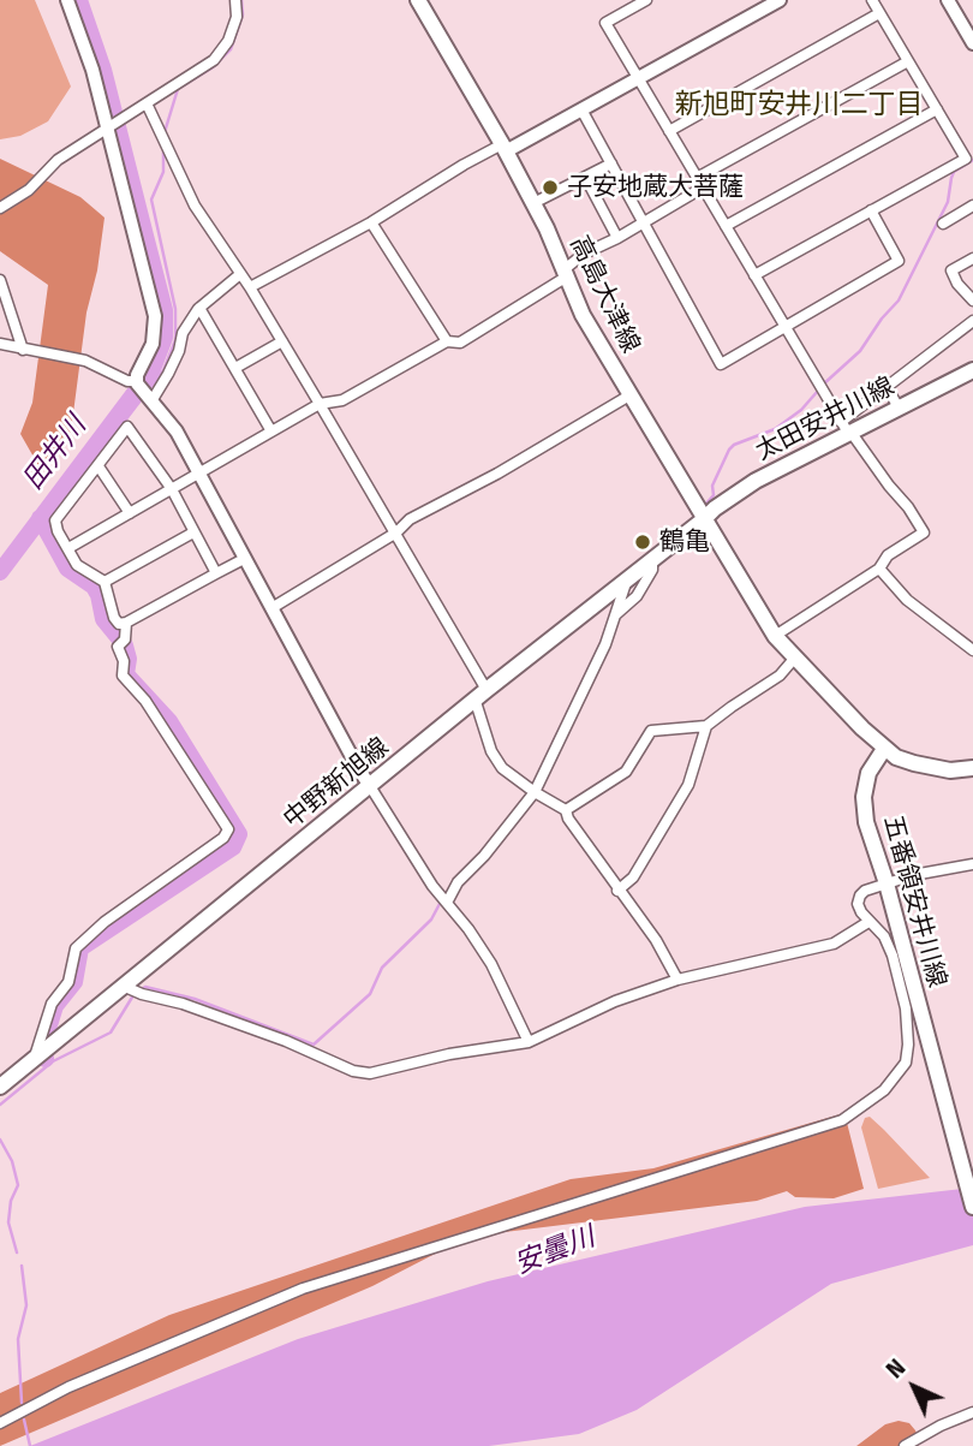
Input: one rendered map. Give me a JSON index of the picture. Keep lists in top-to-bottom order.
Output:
{
  "streets": {
    "main road": [
      "高島大津線",
      "太田安井川線",
      "中野新旭線",
      "五番領安井川線"
    ]
  },
  "crossings": [
    ["高島大津線", "太田安井川線"],
    ["高島大津線", "中野新旭線"],
    ["太田安井川線", "中野新旭線"]
  ],
  "districts": ["新旭町安井川二丁目"],
  "water": ["田井川", "安曇川"],
  "places": ["子安地蔵大菩薩", "鶴亀"],
  "north": "top left"
}
